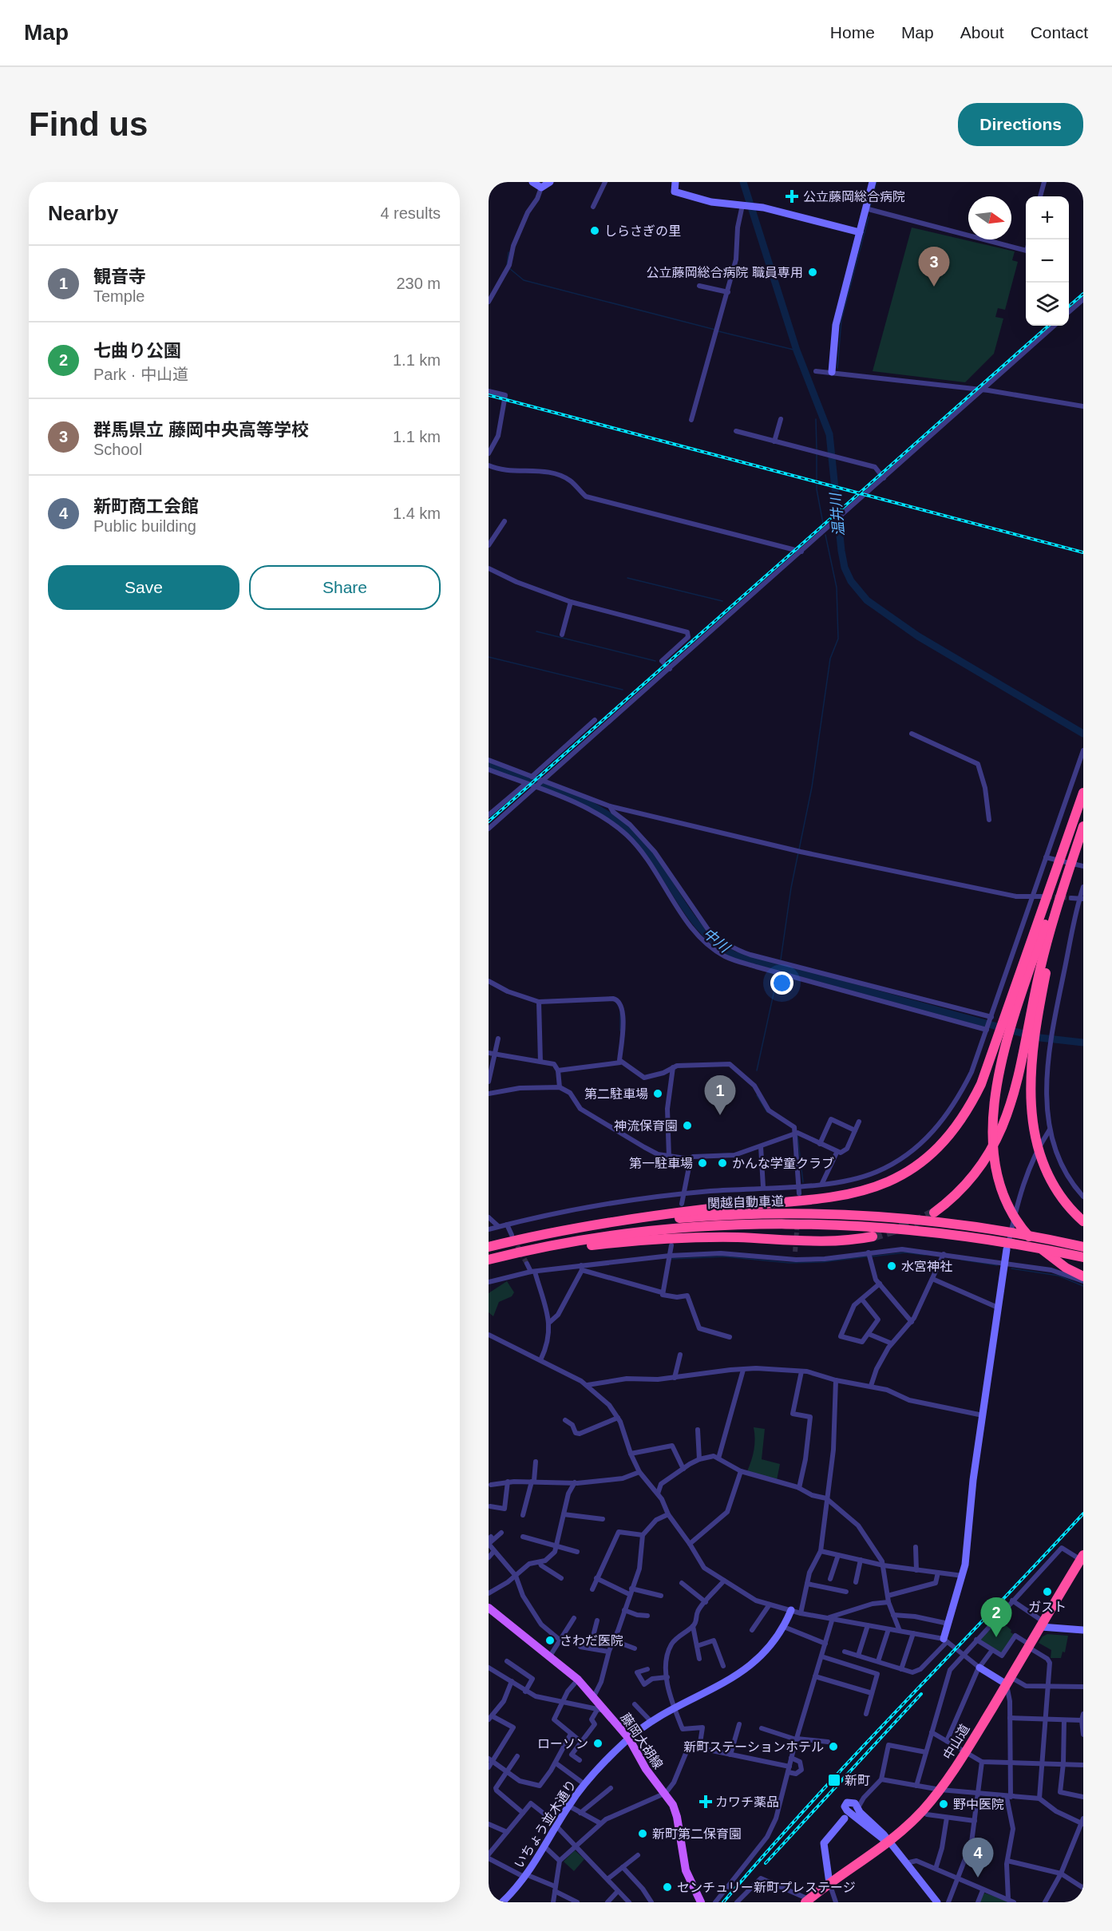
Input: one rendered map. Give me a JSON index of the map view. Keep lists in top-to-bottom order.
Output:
{
  "streets": {
    "highway": ["関越自動車道", "中山道"],
    "main road": ["藤岡大胡線"],
    "street": ["いちょう並木通り"]
  },
  "crossings": [
    ["藤岡大胡線", "いちょう並木通り"]
  ],
  "water": ["温井川", "中川"],
  "places": {
    "health": ["公立藤岡総合病院", "カワチ薬品"],
    "other": [
      "しらさぎの里",
      "公立藤岡総合病院 職員専用",
      "第二駐車場",
      "神流保育園",
      "第一駐車場",
      "かんな学童クラブ",
      "水宮神社",
      "ガスト",
      "さわだ医院",
      "ローソン",
      "新町ステーションホテル",
      "野中医院",
      "新町第二保育園",
      "センチュリー新町プレステージ"
    ],
    "transit": ["新町"]
  },
  "north": "right",
  "page": {
    "header": "Map",
    "nav": [
      "Home",
      "Map",
      "About",
      "Contact"
    ],
    "buttons": [
      "Directions",
      ["Save", "Share"]
    ],
    "title": "Find us",
    "heading": ["Nearby", "4 results"],
    "map_buttons": ["+", "−"],
    "list": [
      {
        "mark": "1",
        "name": "観音寺",
        "note": "Temple",
        "value": "230 m"
      },
      {
        "mark": "2",
        "name": "七曲り公園",
        "note": "Park · 中山道",
        "value": "1.1 km"
      },
      {
        "mark": "3",
        "name": "群馬県立 藤岡中央高等学校",
        "note": "School",
        "value": "1.1 km"
      },
      {
        "mark": "4",
        "name": "新町商工会館",
        "note": "Public building",
        "value": "1.4 km"
      }
    ],
    "pins": [
      "3",
      "1",
      "2",
      "4"
    ]
  }
}
